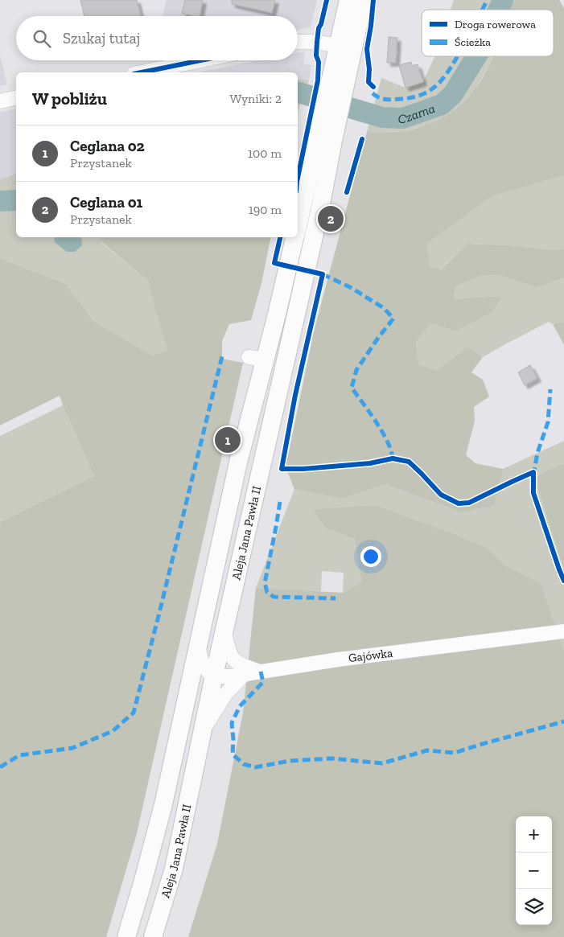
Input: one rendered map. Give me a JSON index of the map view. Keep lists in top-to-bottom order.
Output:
{
  "streets": {
    "main road": ["Aleja Jana Pawła II"],
    "street": ["Gajówka"]
  },
  "crossings": [
    ["Aleja Jana Pawła II", "Gajówka"]
  ],
  "water": ["Czarna"],
  "legend": ["Droga rowerowa", "Ścieżka"],
  "page": {
    "search": "Szukaj tutaj",
    "heading": ["W pobliżu", "Wyniki: 2"],
    "list": [
      {
        "mark": "1",
        "name": "Ceglana 02",
        "note": "Przystanek",
        "value": "100 m"
      },
      {
        "mark": "2",
        "name": "Ceglana 01",
        "note": "Przystanek",
        "value": "190 m"
      }
    ],
    "pins": ["2", "1"],
    "map_buttons": ["+", "−"]
  }
}
